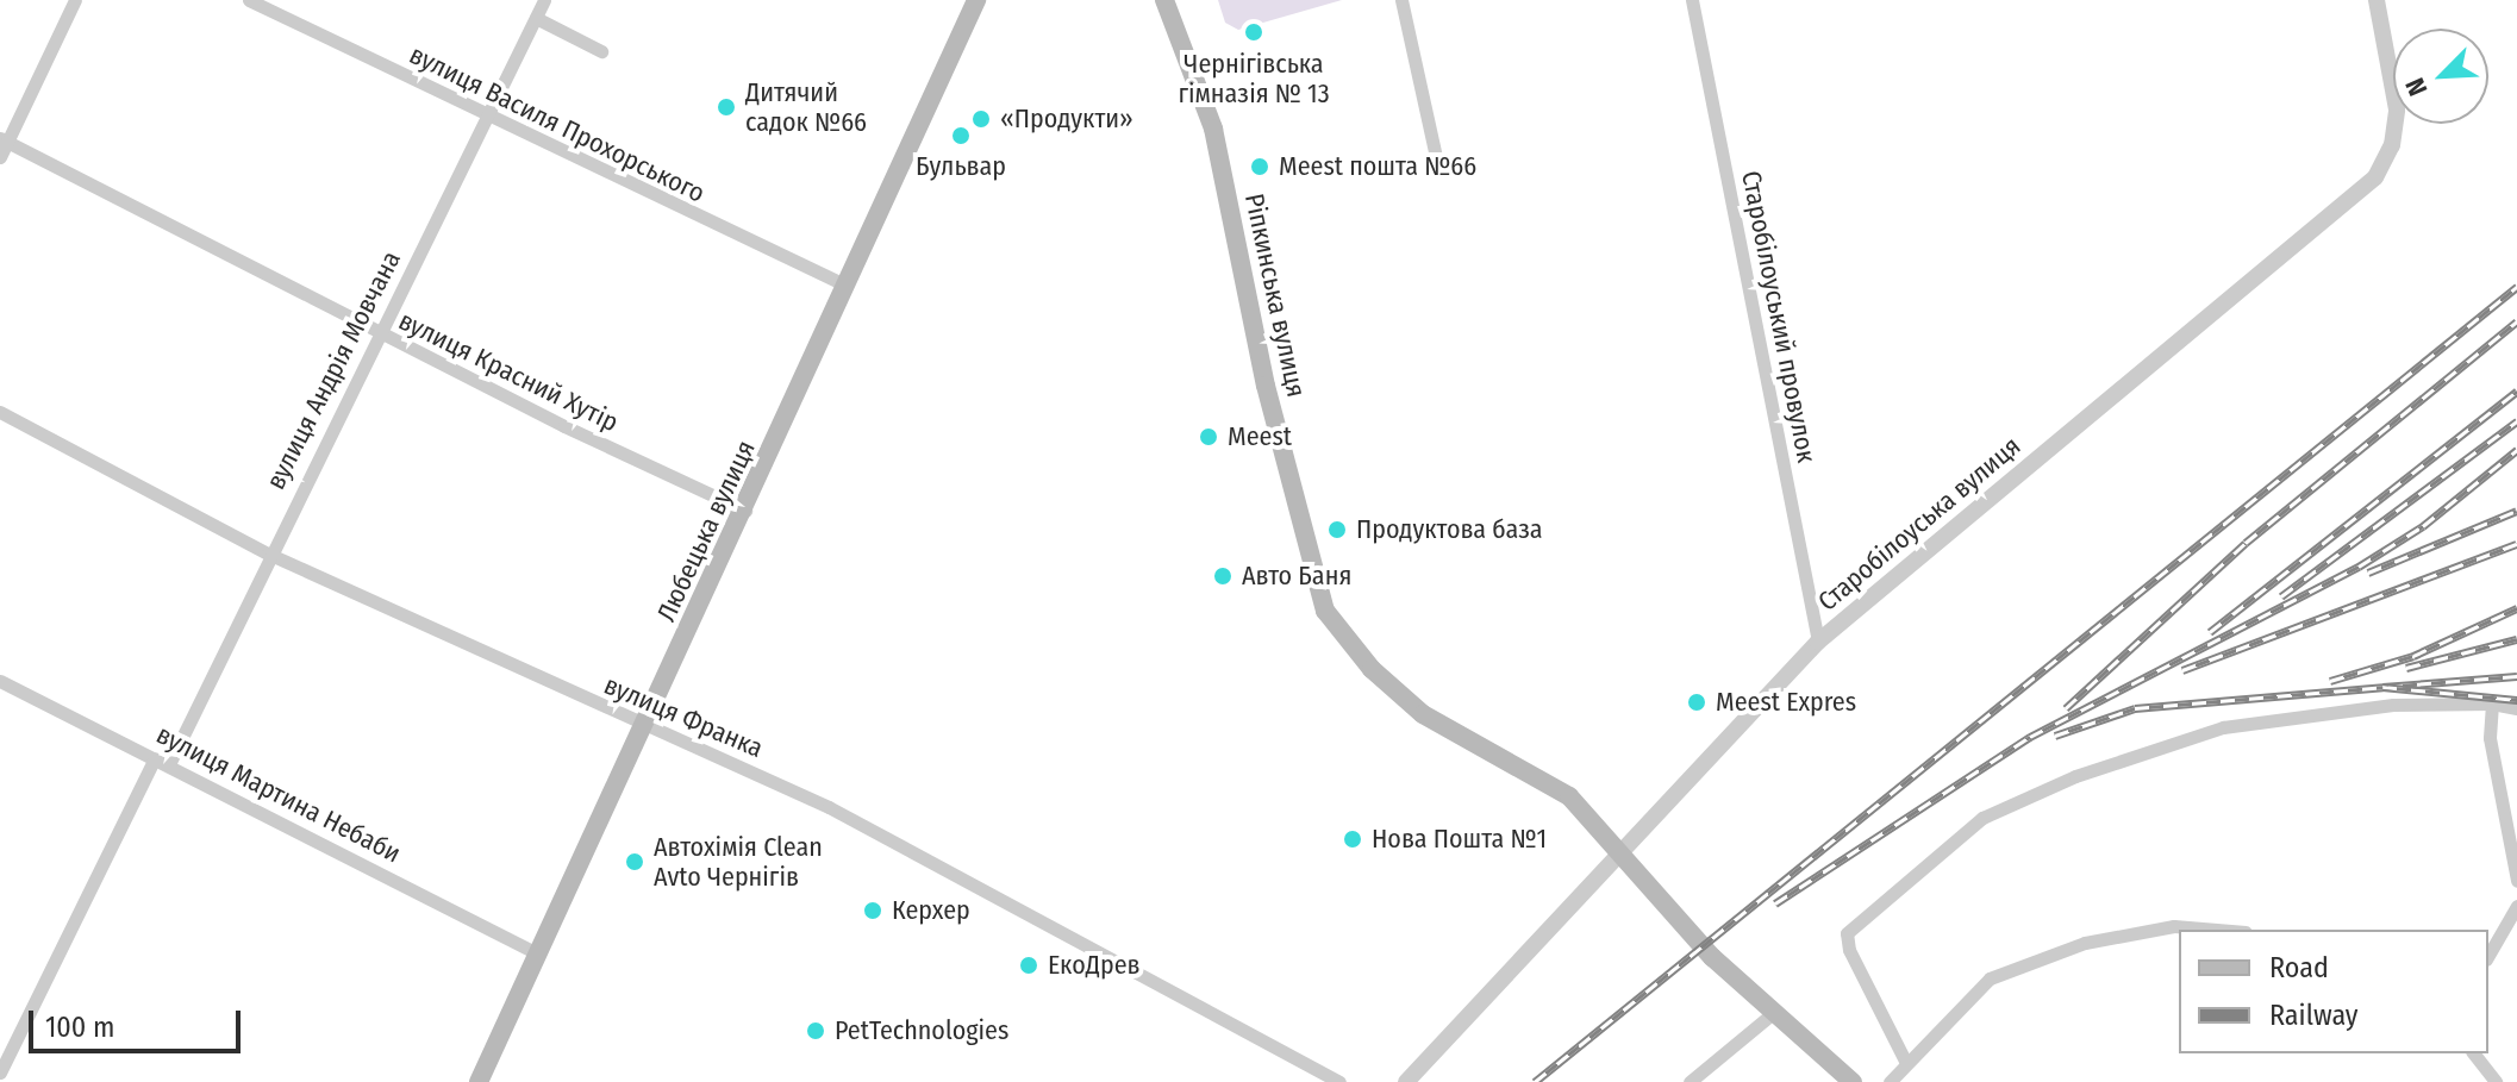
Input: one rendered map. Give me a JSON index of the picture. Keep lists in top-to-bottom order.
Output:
{
  "streets": {
    "main road": ["Ріпкинська вулиця", "Любецька вулиця"],
    "street": [
      "вулиця Василя Прохорського",
      "Старобілоуський провулок",
      "вулиця Андрія Мовчана",
      "вулиця Красний Хутір",
      "Старобілоуська вулиця",
      "вулиця Франка",
      "вулиця Мартина Небаби"
    ]
  },
  "crossings": [
    ["вулиця Василя Прохорського", "вулиця Андрія Мовчана"],
    ["вулиця Василя Прохорського", "Любецька вулиця"],
    ["Ріпкинська вулиця", "Старобілоуська вулиця"],
    ["Старобілоуський провулок", "Старобілоуська вулиця"],
    ["вулиця Андрія Мовчана", "вулиця Красний Хутір"],
    ["вулиця Андрія Мовчана", "вулиця Франка"],
    ["вулиця Андрія Мовчана", "вулиця Мартина Небаби"],
    ["вулиця Красний Хутір", "Любецька вулиця"],
    ["Любецька вулиця", "вулиця Франка"],
    ["Любецька вулиця", "вулиця Мартина Небаби"]
  ],
  "places": [
    "Чернігівська гімназія № 13",
    "Дитячий садок №66",
    "«Продукти»",
    "Бульвар",
    "Meest пошта №66",
    "Meest",
    "Продуктова база",
    "Авто Баня",
    "Meest Expres",
    "Нова Пошта №1",
    "Автохімія Clean Avto Чернігів",
    "Керхер",
    "ЕкоДрев",
    "PetTechnologies"
  ],
  "legend": ["Road", "Railway"],
  "scale_bar": "100 m",
  "north": "bottom left"
}
